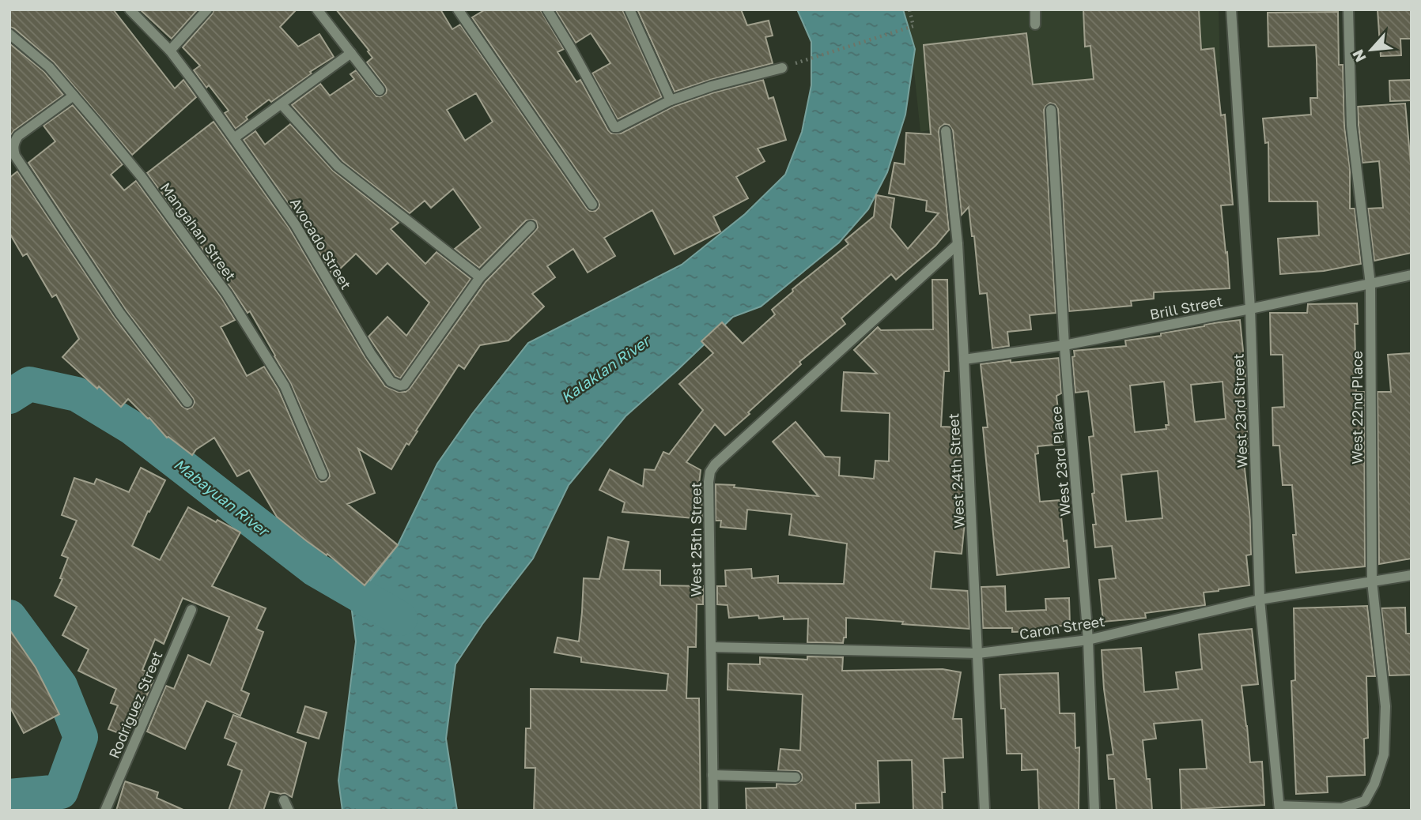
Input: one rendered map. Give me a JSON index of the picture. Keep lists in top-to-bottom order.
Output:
{
  "streets": {
    "street": [
      "Mangahan Street",
      "Avocado Street",
      "Brill Street",
      "West 22nd Place",
      "West 23rd Street",
      "West 23rd Place",
      "West 24th Street",
      "West 25th Street",
      "Caron Street",
      "Rodriguez Street"
    ]
  },
  "crossings": [
    ["Brill Street", "West 22nd Place"],
    ["Brill Street", "West 23rd Street"],
    ["Brill Street", "West 23rd Place"],
    ["Brill Street", "West 24th Street"],
    ["West 22nd Place", "West 23rd Street"],
    ["West 22nd Place", "Caron Street"],
    ["West 23rd Street", "Caron Street"],
    ["West 23rd Place", "Caron Street"],
    ["West 24th Street", "West 25th Street"],
    ["West 24th Street", "Caron Street"],
    ["West 25th Street", "Caron Street"]
  ],
  "water": ["Kalaklan River", "Mabayuan River"],
  "north": "bottom left"
}
